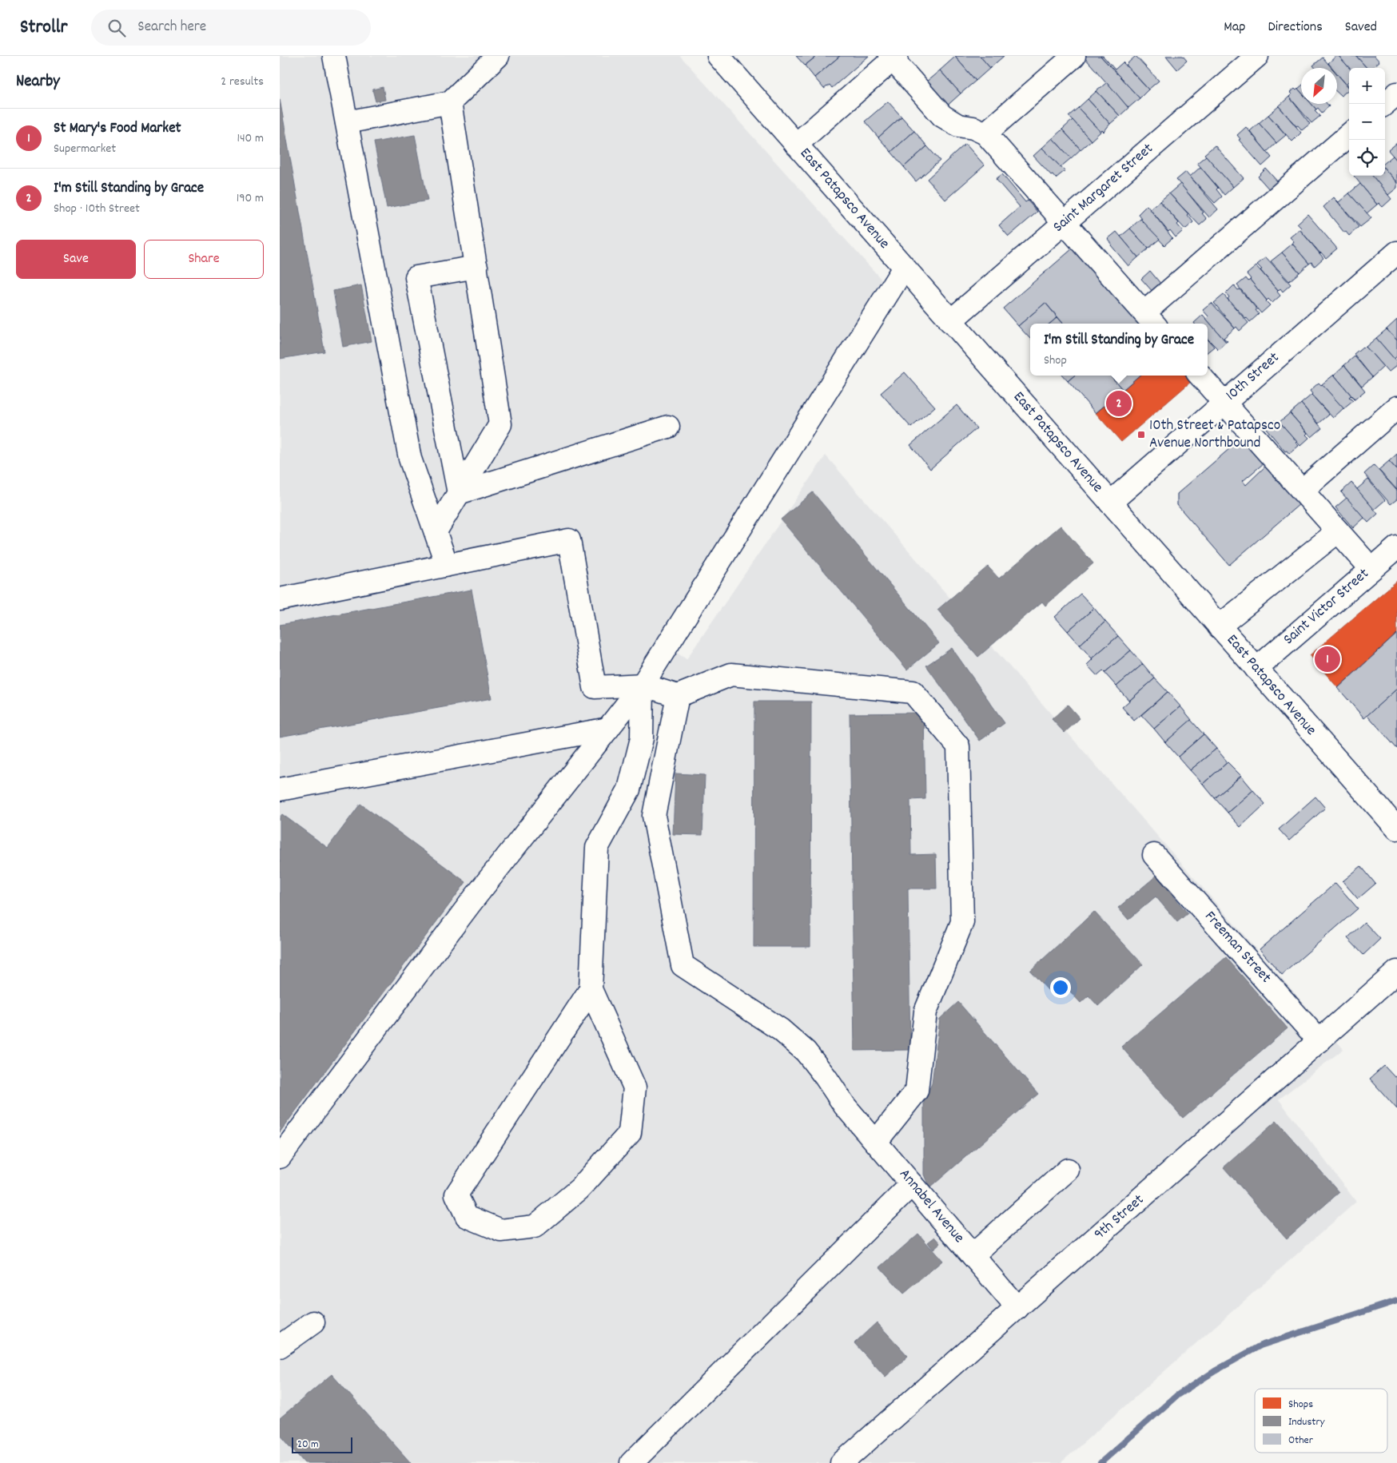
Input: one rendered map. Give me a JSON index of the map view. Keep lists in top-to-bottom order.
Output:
{
  "streets": {
    "street": [
      "Saint Margaret Street",
      "East Patapsco Avenue",
      "10th Street",
      "Saint Victor Street",
      "Freeman Street",
      "Annabel Avenue",
      "9th Street"
    ]
  },
  "crossings": [
    ["Saint Margaret Street", "East Patapsco Avenue"],
    ["East Patapsco Avenue", "10th Street"],
    ["East Patapsco Avenue", "Saint Victor Street"],
    ["Freeman Street", "9th Street"],
    ["Annabel Avenue", "9th Street"]
  ],
  "places": {
    "transit": ["10th Street & Patapsco Avenue Northbound"]
  },
  "legend": ["Shops", "Industry", "Other"],
  "scale_bar": "20 m",
  "north": "bottom left",
  "page": {
    "header": "Strollr",
    "search": "Search here",
    "nav": ["Map", "Directions", "Saved"],
    "heading": ["Nearby", "2 results"],
    "map_buttons": ["+", "−"],
    "list": [
      {
        "mark": "1",
        "name": "St Mary's Food Market",
        "note": "Supermarket",
        "value": "140 m"
      },
      {
        "mark": "2",
        "name": "I'm Still Standing by Grace",
        "note": "Shop · 10th Street",
        "value": "190 m"
      }
    ],
    "buttons": ["Save", "Share"],
    "popup": ["I'm Still Standing by Grace", "Shop"],
    "pins": ["2", "1"],
    "scale": "20 m"
  }
}
